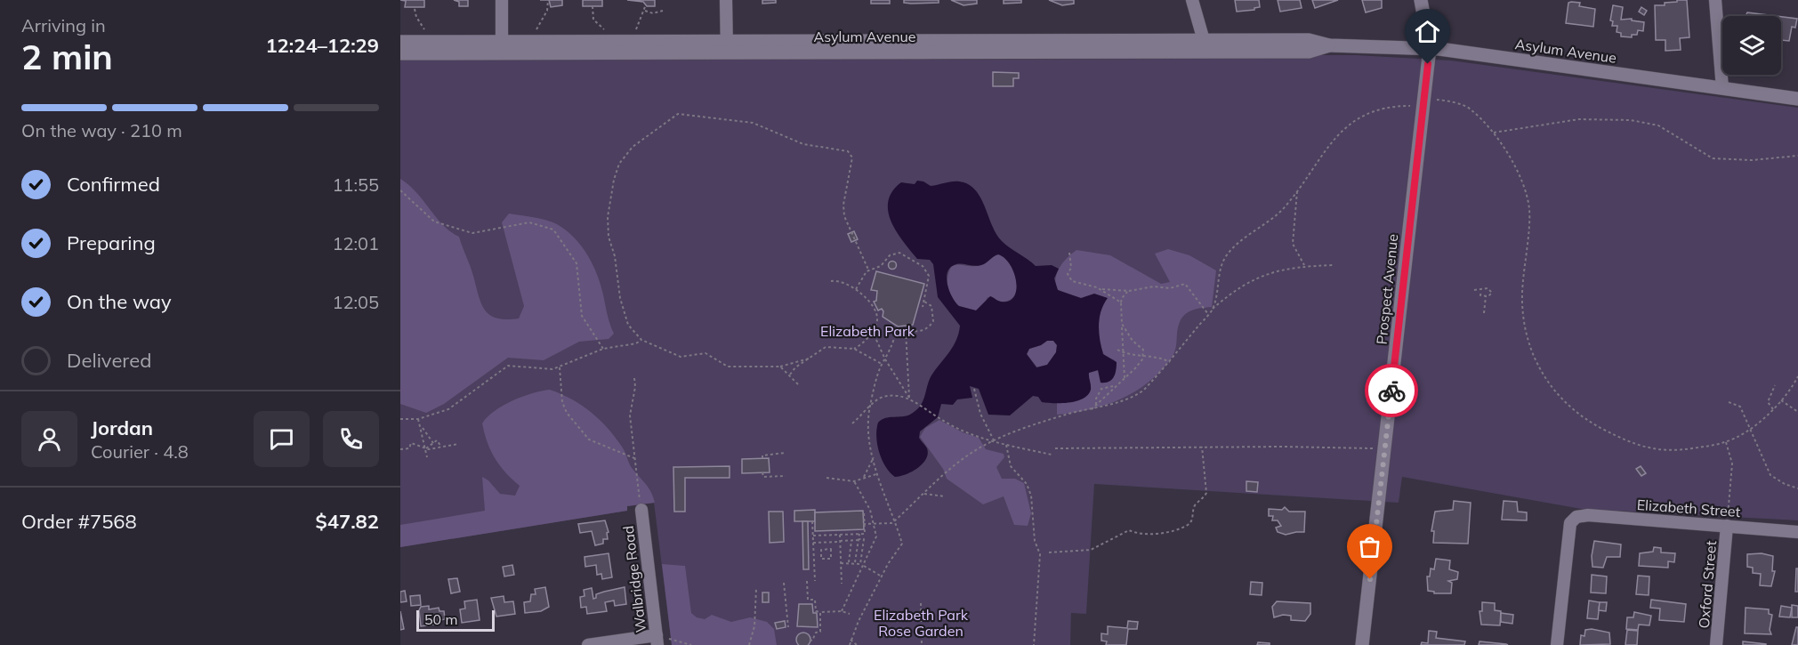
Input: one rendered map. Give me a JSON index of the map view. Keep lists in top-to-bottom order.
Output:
{
  "streets": {
    "main road": ["Asylum Avenue", "Prospect Avenue"],
    "street": ["Elizabeth Street", "Walbridge Road", "Oxford Street"]
  },
  "crossings": [
    ["Asylum Avenue", "Prospect Avenue"],
    ["Elizabeth Street", "Oxford Street"]
  ],
  "parks": ["Elizabeth Park", "Elizabeth Park Rose Garden"],
  "scale_bar": "50 m",
  "page": {
    "heading": ["2 min", "Arriving in", "12:24–12:29"],
    "panel": [
      "Jordan",
      "Courier · 4.8",
      "Order #7568",
      "$47.82"
    ],
    "bar": "On the way · 210 m",
    "list": [
      ["Confirmed", "11:55"],
      ["Preparing", "12:01"],
      ["On the way", "12:05"],
      "Delivered"
    ],
    "scale": "50 m"
  }
}
